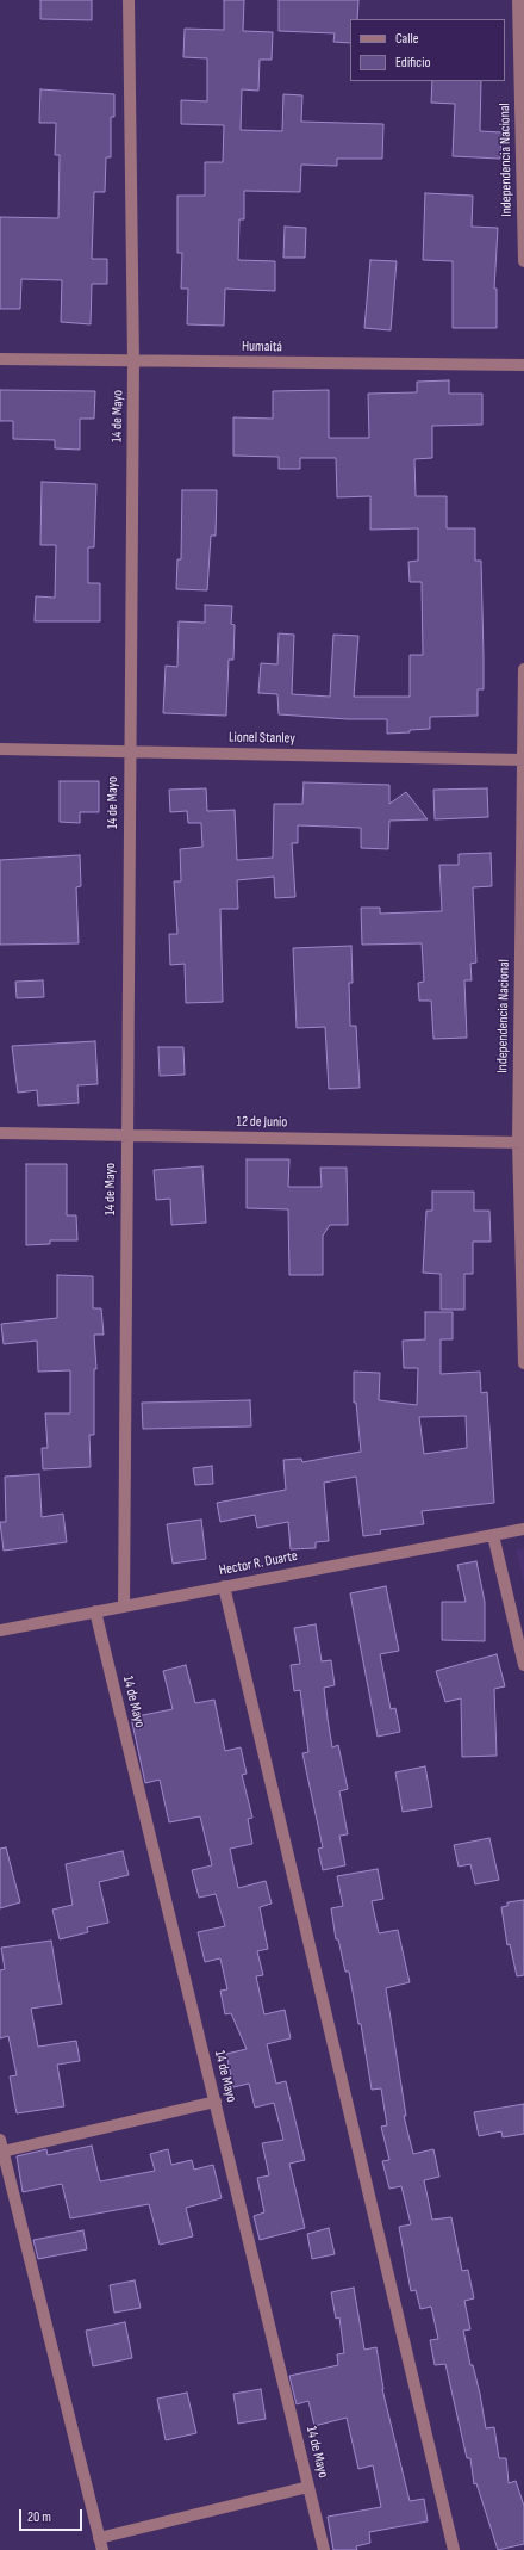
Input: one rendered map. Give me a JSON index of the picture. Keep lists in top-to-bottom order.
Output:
{
  "streets": {
    "street": [
      "Independencia Nacional",
      "Humaitá",
      "14 de Mayo",
      "Lionel Stanley",
      "12 de Junio",
      "Hector R. Duarte"
    ]
  },
  "crossings": [
    ["Independencia Nacional", "Lionel Stanley"],
    ["Independencia Nacional", "12 de Junio"],
    ["Humaitá", "14 de Mayo"],
    ["14 de Mayo", "Lionel Stanley"],
    ["14 de Mayo", "12 de Junio"],
    ["14 de Mayo", "Hector R. Duarte"]
  ],
  "legend": ["Calle", "Edificio"],
  "scale_bar": "20 m"
}
